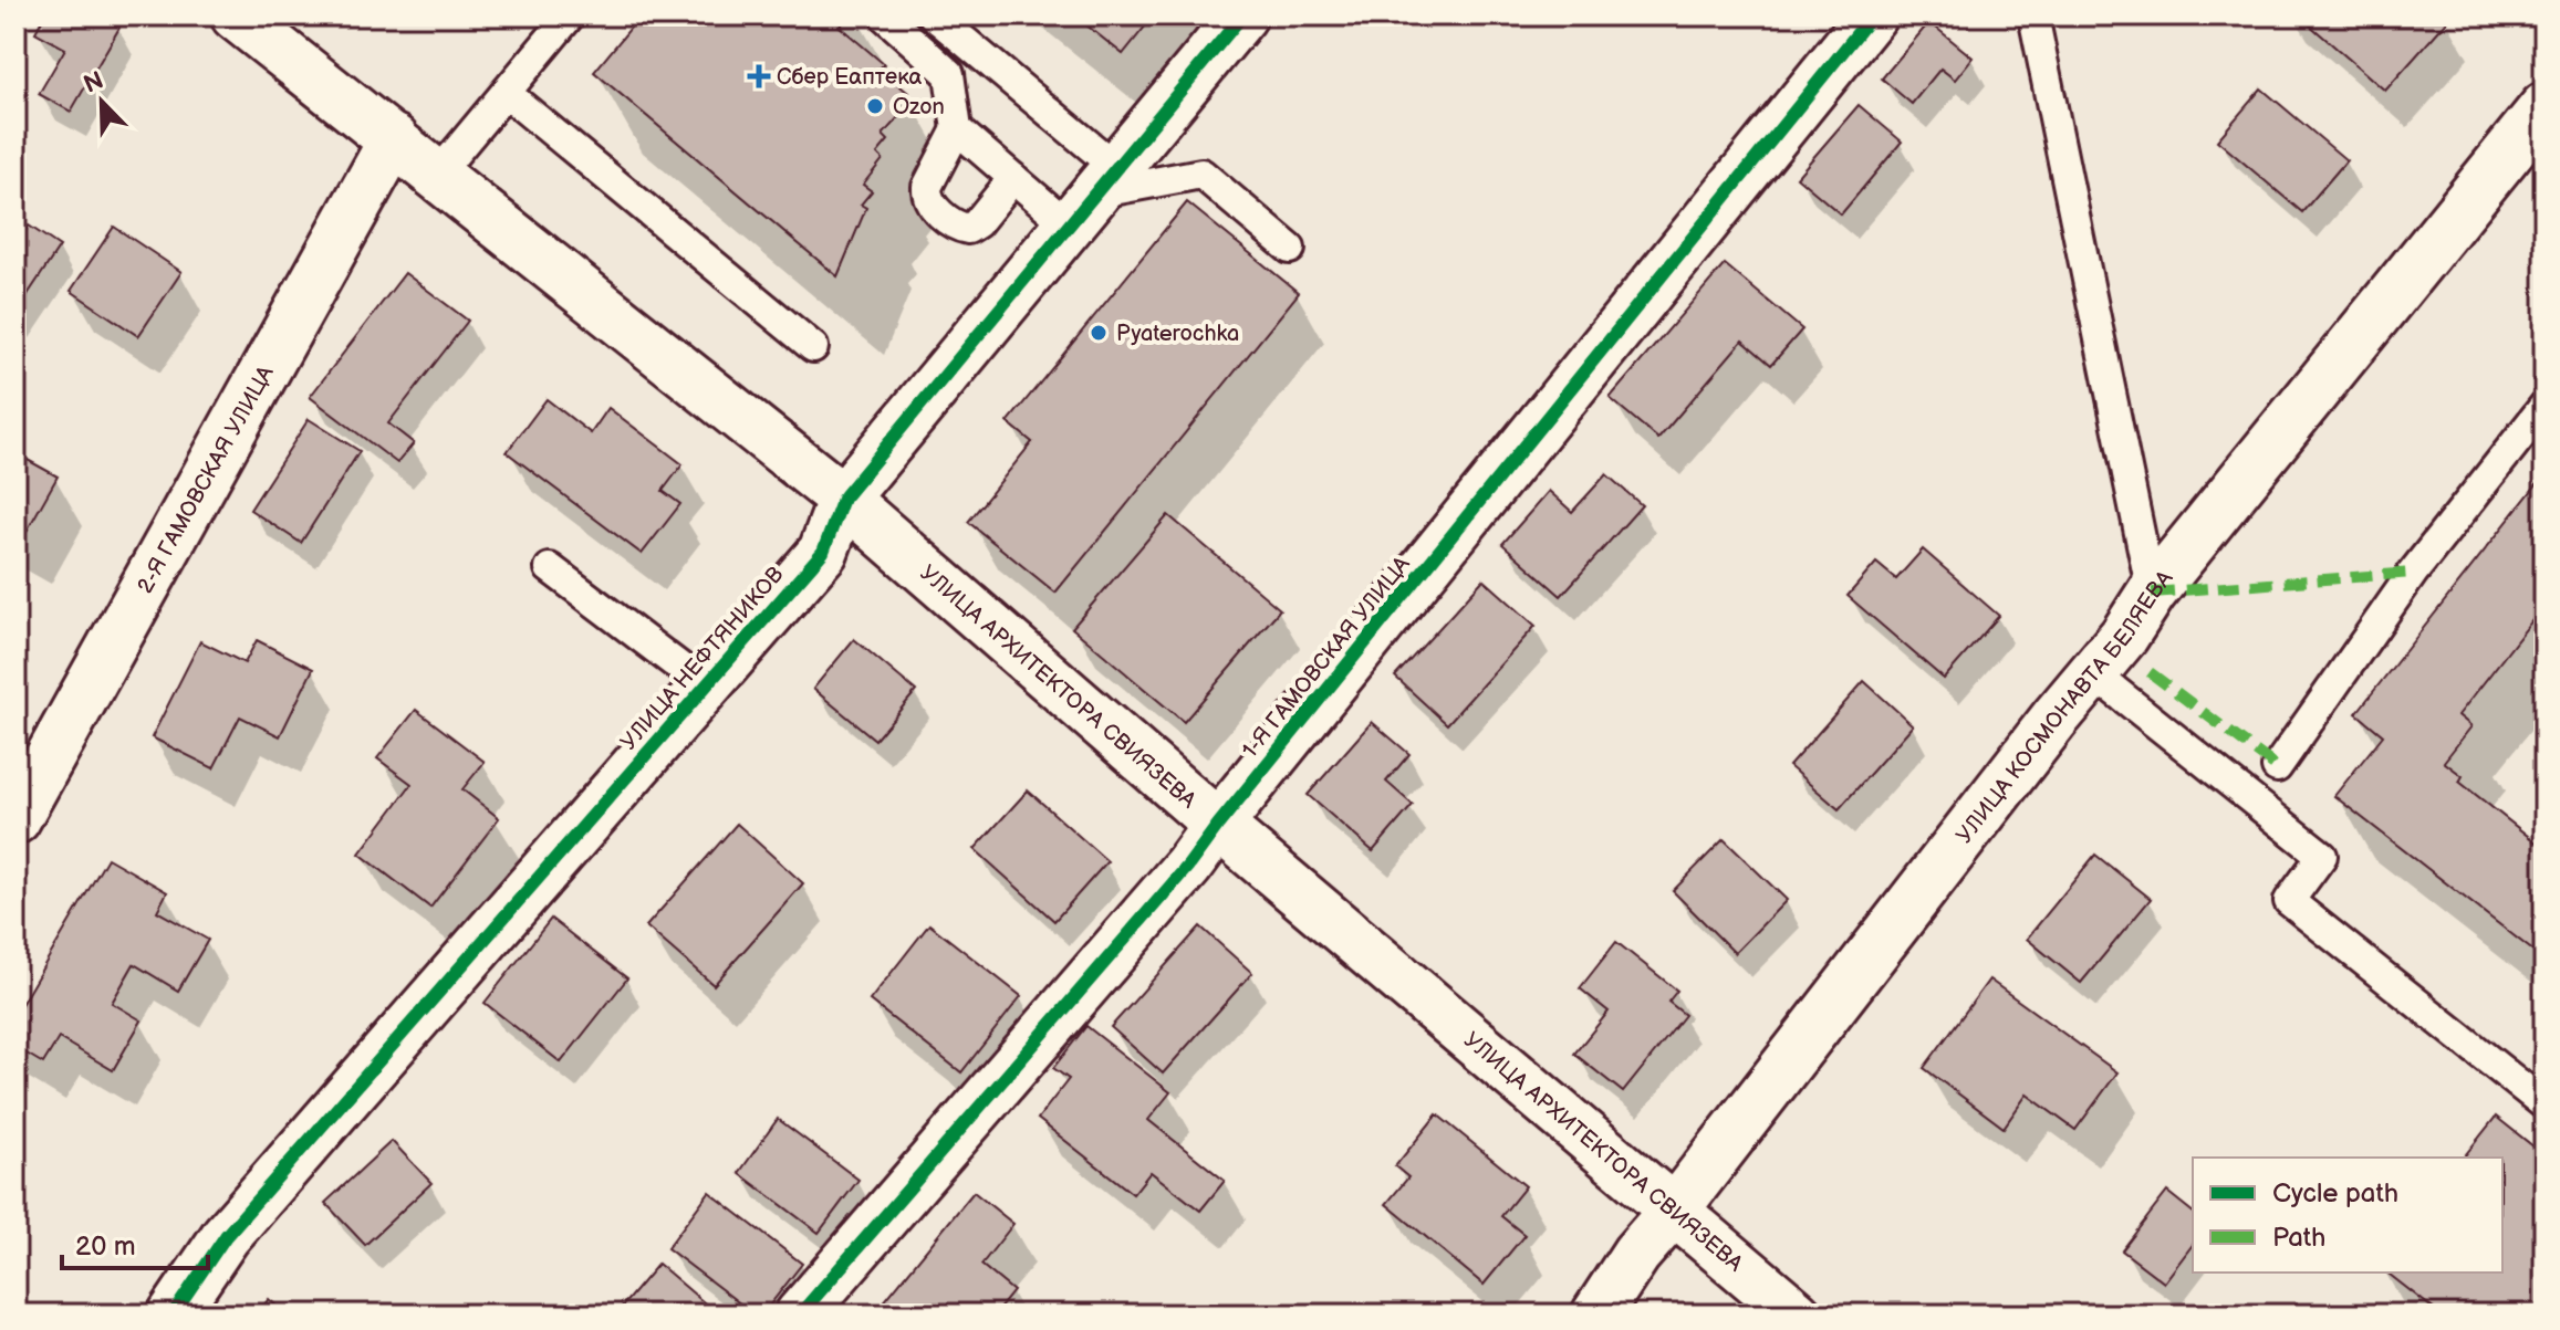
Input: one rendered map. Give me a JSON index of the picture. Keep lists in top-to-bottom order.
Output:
{
  "streets": {
    "street": [
      "2-Я ГАМОВСКАЯ УЛИЦА",
      "1-Я ГАМОВСКАЯ УЛИЦА",
      "УЛИЦА НЕФТЯНИКОВ",
      "УЛИЦА АРХИТЕКТОРА СВИЯЗЕВА",
      "УЛИЦА КОСМОНАВТА БЕЛЯЕВА"
    ]
  },
  "crossings": [
    ["2-Я ГАМОВСКАЯ УЛИЦА", "УЛИЦА АРХИТЕКТОРА СВИЯЗЕВА"],
    ["1-Я ГАМОВСКАЯ УЛИЦА", "УЛИЦА АРХИТЕКТОРА СВИЯЗЕВА"],
    ["УЛИЦА НЕФТЯНИКОВ", "УЛИЦА АРХИТЕКТОРА СВИЯЗЕВА"],
    ["УЛИЦА АРХИТЕКТОРА СВИЯЗЕВА", "УЛИЦА КОСМОНАВТА БЕЛЯЕВА"]
  ],
  "places": {
    "health": ["Сбер Еаптека"],
    "other": ["Ozon", "Pyaterochka"]
  },
  "legend": ["Cycle path", "Path"],
  "scale_bar": "20 m",
  "north": "top left"
}
